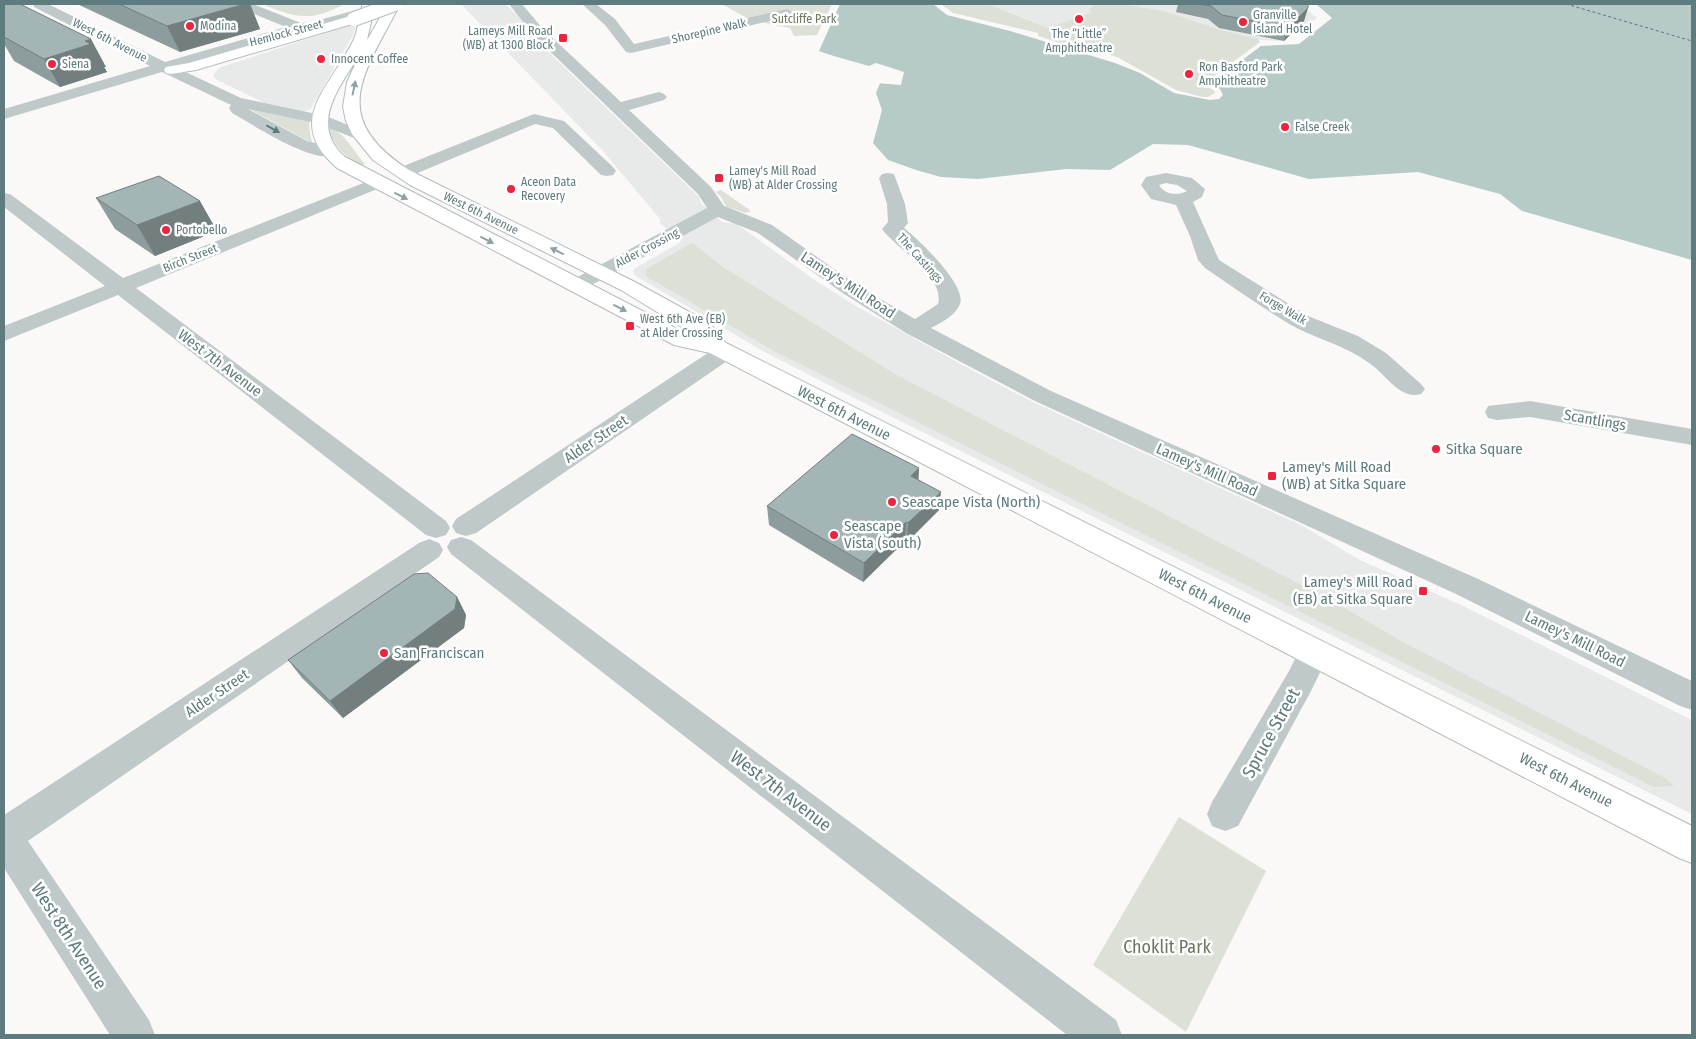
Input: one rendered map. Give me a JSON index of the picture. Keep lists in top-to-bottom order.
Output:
{
  "streets": {
    "main road": ["West 6th Avenue"],
    "street": [
      "Shorepine Walk",
      "Hemlock Street",
      "Alder Crossing",
      "Birch Street",
      "The Castings",
      "Lamey's Mill Road",
      "Forge Walk",
      "West 7th Avenue",
      "Scantlings",
      "Alder Street",
      "Spruce Street",
      "West 8th Avenue"
    ]
  },
  "crossings": [
    ["Hemlock Street", "West 6th Avenue"],
    ["West 6th Avenue", "Alder Crossing"],
    ["West 6th Avenue", "Birch Street"],
    ["West 6th Avenue", "Alder Street"],
    ["West 6th Avenue", "Spruce Street"],
    ["Alder Crossing", "Lamey's Mill Road"],
    ["Birch Street", "West 7th Avenue"],
    ["The Castings", "Lamey's Mill Road"],
    ["West 7th Avenue", "Alder Street"],
    ["Alder Street", "West 8th Avenue"]
  ],
  "parks": ["Sutcliffe Park", "Choklit Park"],
  "places": {
    "other": [
      "The “Little” Amphitheatre",
      "Granville Island Hotel",
      "Modina",
      "Innocent Coffee",
      "Siena",
      "Ron Basford Park Amphitheatre",
      "False Creek",
      "Aceon Data Recovery",
      "Portobello",
      "Sitka Square",
      "Seascape Vista (North)",
      "Seascape Vista (south)",
      "San Franciscan"
    ],
    "transit": [
      "Lameys Mill Road (WB) at 1300 Block",
      "Lamey's Mill Road (WB) at Alder Crossing",
      "West 6th Ave (EB) at Alder Crossing",
      "Lamey's Mill Road (WB) at Sitka Square",
      "Lamey's Mill Road (EB) at Sitka Square"
    ]
  }
}
